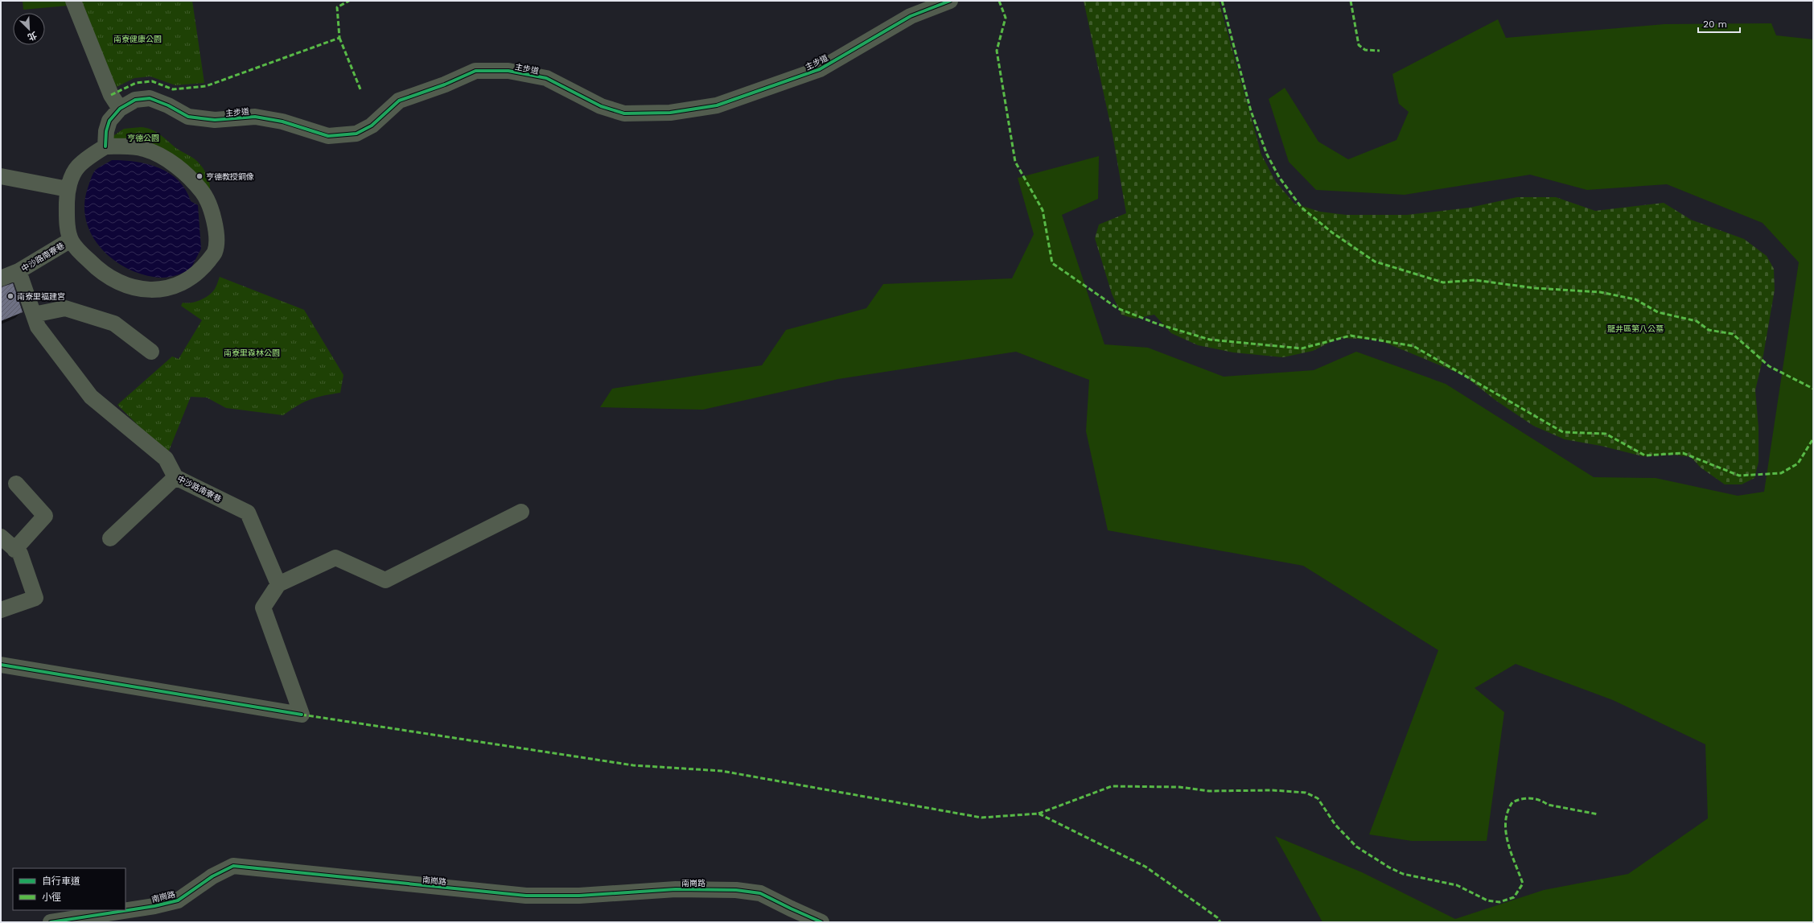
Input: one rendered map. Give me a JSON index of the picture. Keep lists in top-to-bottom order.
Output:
{
  "streets": {
    "street": ["主步道", "中沙路南寮巷", "南崗路"]
  },
  "parks": [
    "南寮健康公園",
    "亨德公園",
    "龍井區第八公墓",
    "南寮里森林公園"
  ],
  "places": ["亨德教授銅像", "南寮里福建宮"],
  "legend": ["自行車道", "小徑"],
  "scale_bar": "20 m",
  "north": "bottom right"
}
